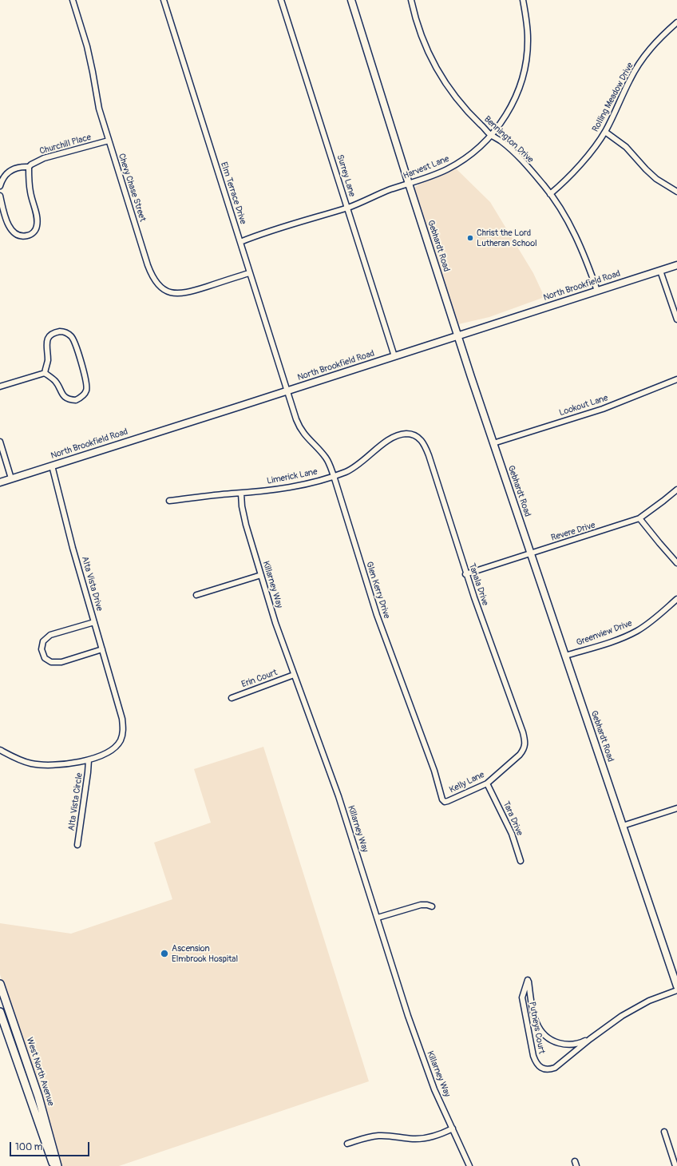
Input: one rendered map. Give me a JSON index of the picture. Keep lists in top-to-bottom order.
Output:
{
  "streets": {
    "main road": ["West North Avenue"],
    "street": [
      "Rolling Meadow Drive",
      "Bennington Drive",
      "Churchill Place",
      "Harvest Lane",
      "Surrey Lane",
      "Chevy Chase Street",
      "Elm Terrace Drive",
      "Gebhardt Road",
      "North Brookfield Road",
      "Lookout Lane",
      "Limerick Lane",
      "Revere Drive",
      "Alta Vista Drive",
      "Killarney Way",
      "Tanala Drive",
      "Glen Kerry Drive",
      "Greenview Drive",
      "Erin Court",
      "Kelly Lane",
      "Alta Vista Circle",
      "Tara Drive",
      "Putneys Court"
    ]
  },
  "crossings": [
    ["Rolling Meadow Drive", "Bennington Drive"],
    ["Bennington Drive", "Harvest Lane"],
    ["Bennington Drive", "North Brookfield Road"],
    ["Churchill Place", "Chevy Chase Street"],
    ["Harvest Lane", "Surrey Lane"],
    ["Harvest Lane", "Elm Terrace Drive"],
    ["Harvest Lane", "Gebhardt Road"],
    ["Surrey Lane", "North Brookfield Road"],
    ["Chevy Chase Street", "Elm Terrace Drive"],
    ["Elm Terrace Drive", "North Brookfield Road"],
    ["Elm Terrace Drive", "Glen Kerry Drive"],
    ["Gebhardt Road", "North Brookfield Road"],
    ["Gebhardt Road", "Lookout Lane"],
    ["Gebhardt Road", "Revere Drive"],
    ["Gebhardt Road", "Greenview Drive"],
    ["North Brookfield Road", "Alta Vista Drive"],
    ["North Brookfield Road", "Glen Kerry Drive"],
    ["Limerick Lane", "Killarney Way"],
    ["Limerick Lane", "Tanala Drive"],
    ["Limerick Lane", "Glen Kerry Drive"],
    ["Revere Drive", "Tanala Drive"],
    ["Alta Vista Drive", "Alta Vista Circle"],
    ["Killarney Way", "Erin Court"],
    ["Tanala Drive", "Kelly Lane"],
    ["Glen Kerry Drive", "Kelly Lane"],
    ["Kelly Lane", "Tara Drive"]
  ],
  "places": ["Christ the Lord Lutheran School", "Ascension Elmbrook Hospital"],
  "scale_bar": "100 m"
}
